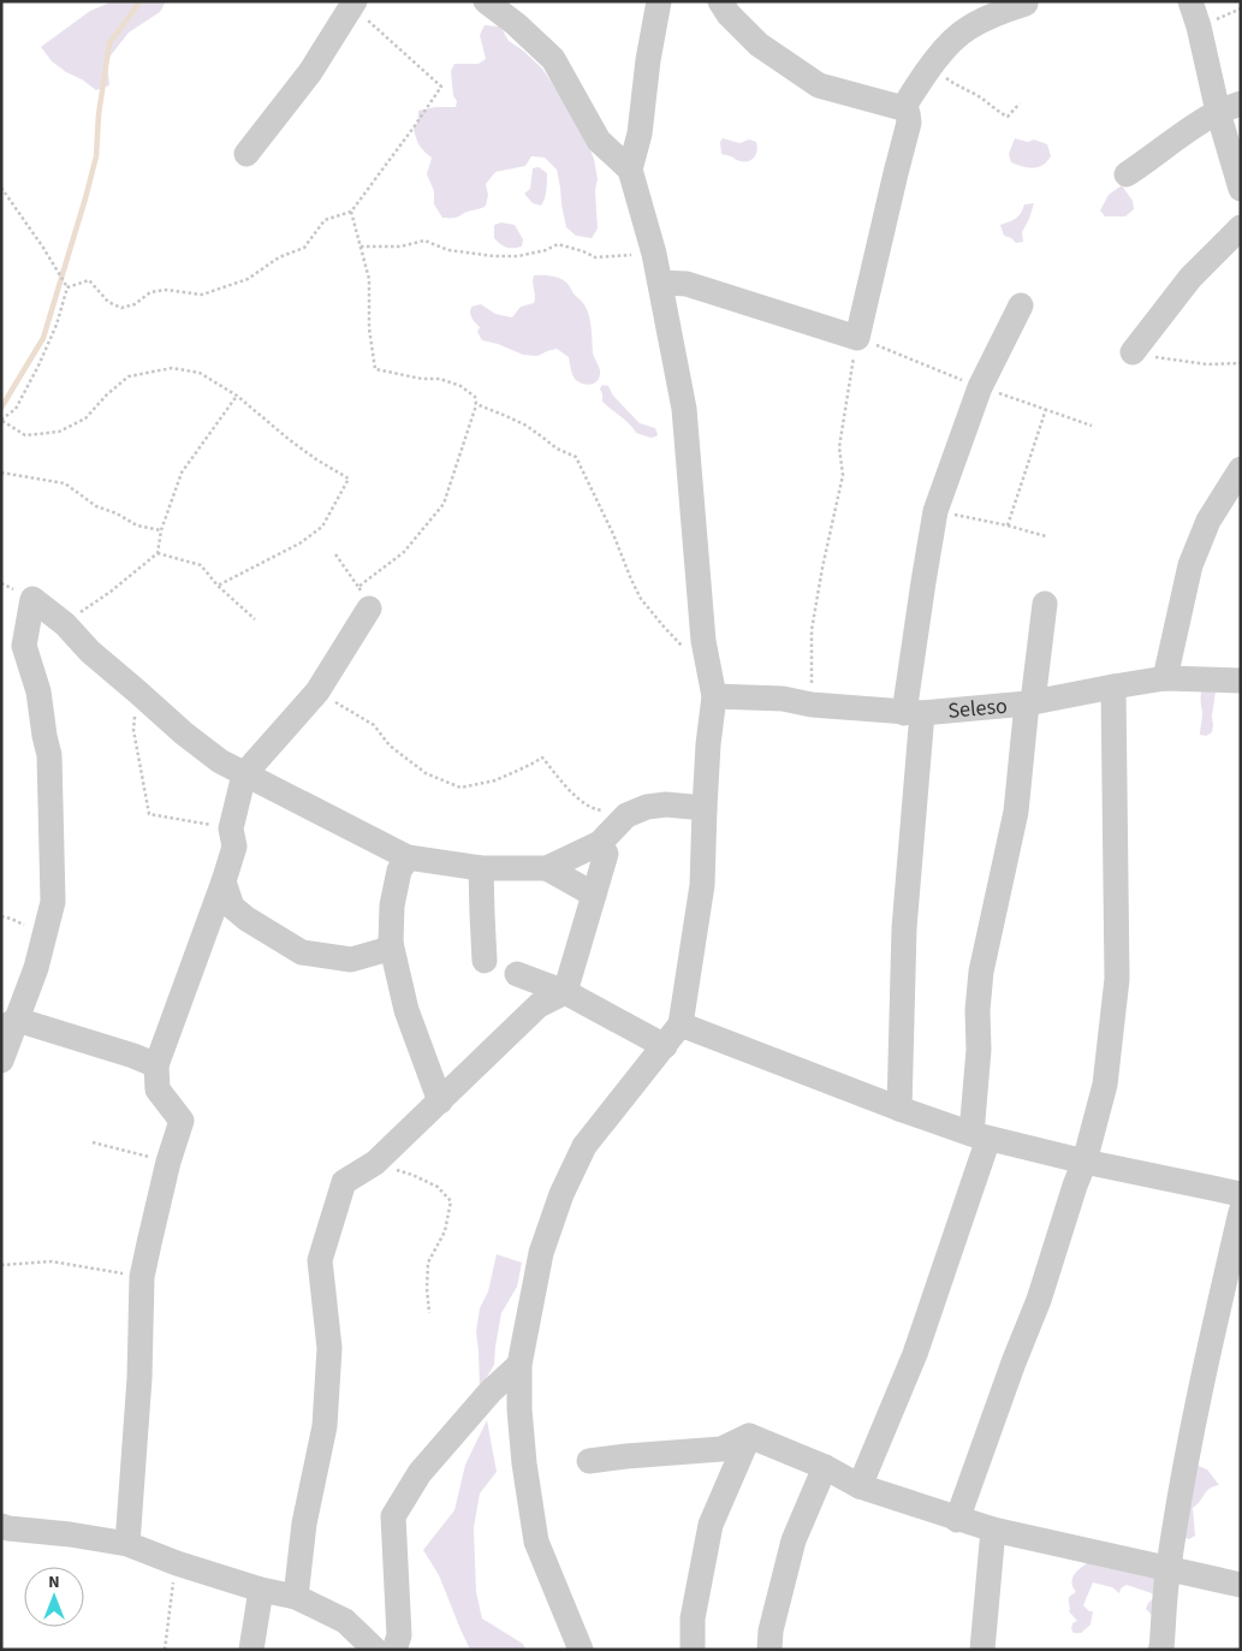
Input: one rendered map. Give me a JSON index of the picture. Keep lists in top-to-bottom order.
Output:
{
  "streets": {
    "street": ["Seleso"]
  },
  "north": "top"
}
